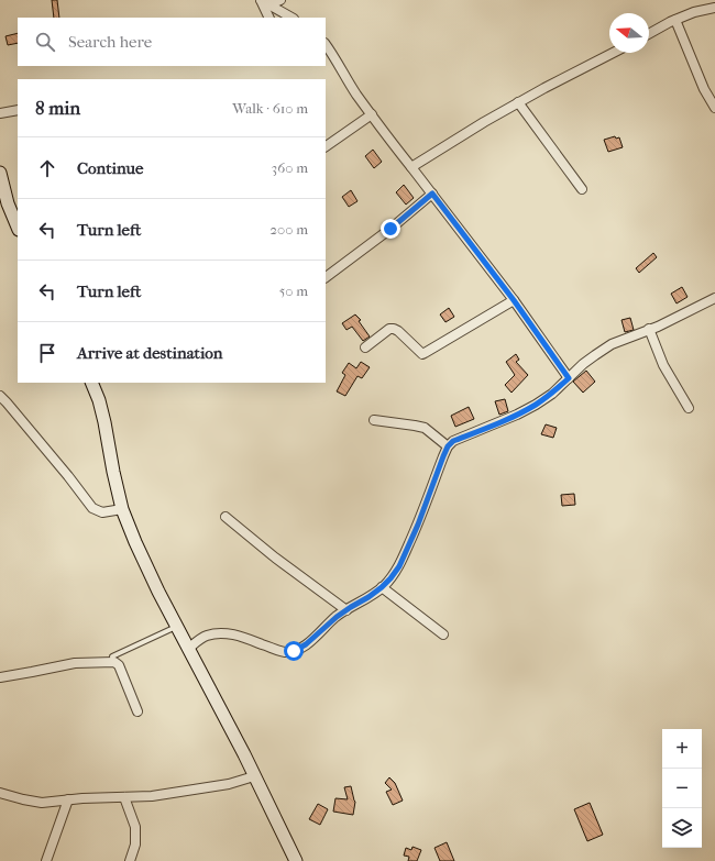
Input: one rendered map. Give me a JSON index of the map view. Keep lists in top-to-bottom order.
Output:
{
  "north": "left",
  "page": {
    "search": "Search here",
    "heading": ["8 min", "Walk · 610 m"],
    "list": [
      ["Continue", "360 m"],
      ["Turn left", "200 m"],
      ["Turn left", "50 m"],
      "Arrive at destination"
    ],
    "map_buttons": ["+", "−"]
  }
}
